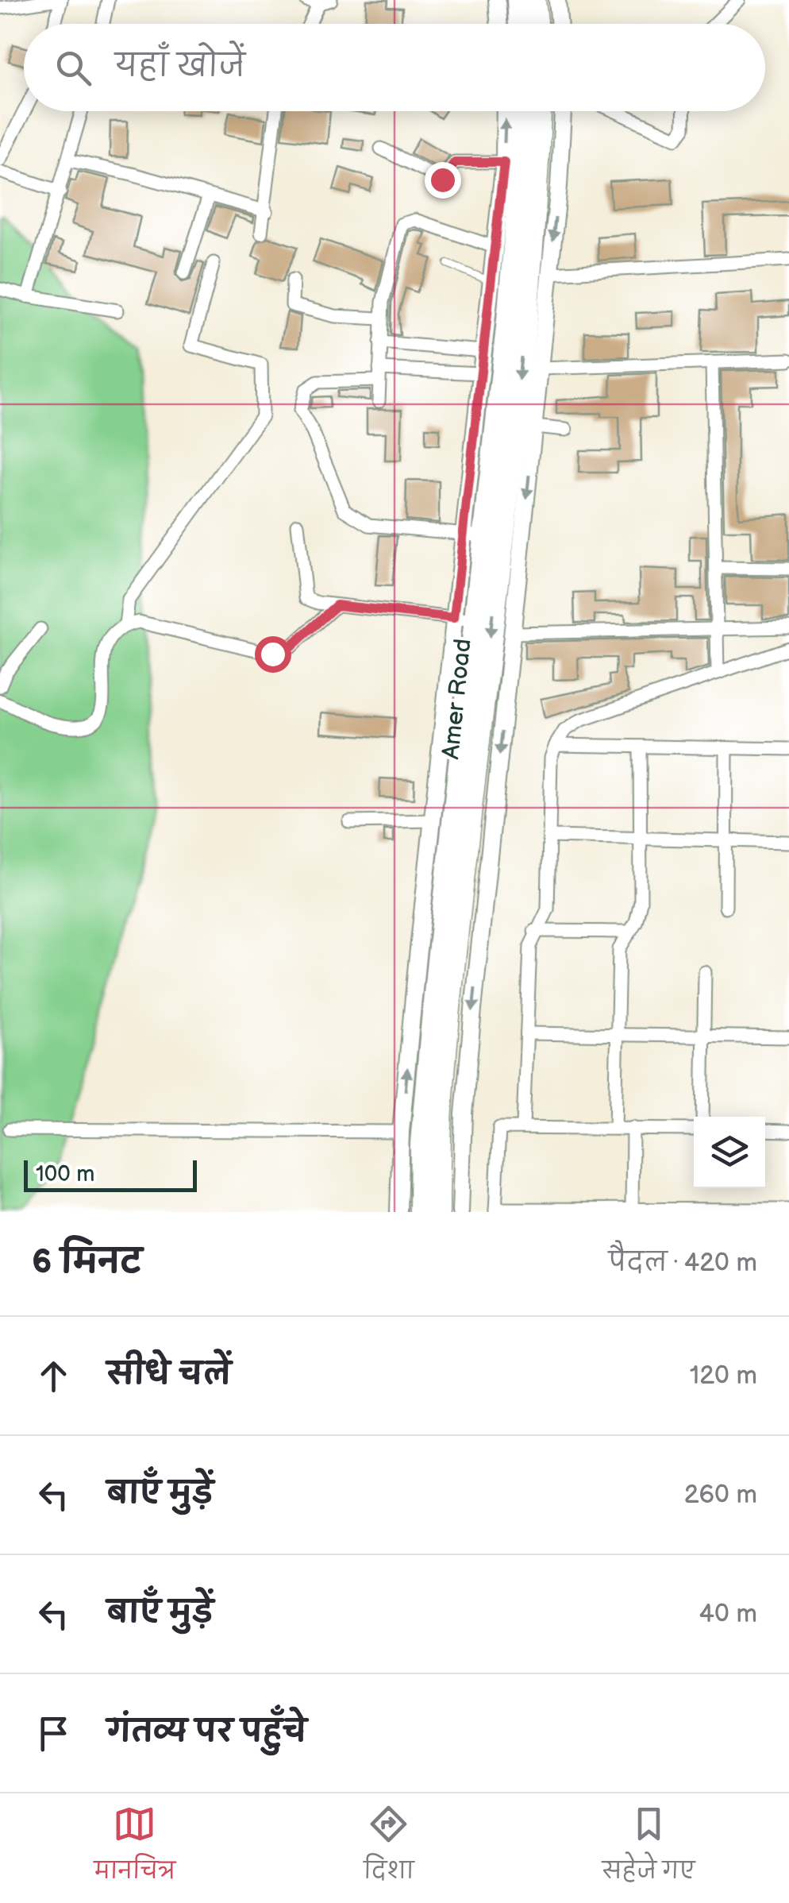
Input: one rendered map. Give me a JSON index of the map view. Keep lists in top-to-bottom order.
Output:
{
  "streets": {
    "highway": ["Amer Road"]
  },
  "scale_bar": "100 m",
  "page": {
    "search": "यहाँ खोजें",
    "scale": "100 m",
    "heading": ["6 मिनट", "पैदल · 420 m"],
    "list": [
      ["सीधे चलें", "120 m"],
      ["बाएँ मुड़ें", "260 m"],
      ["बाएँ मुड़ें", "40 m"],
      "गंतव्य पर पहुँचे"
    ],
    "nav": ["मानचित्र", "दिशा", "सहेजे गए"]
  }
}
